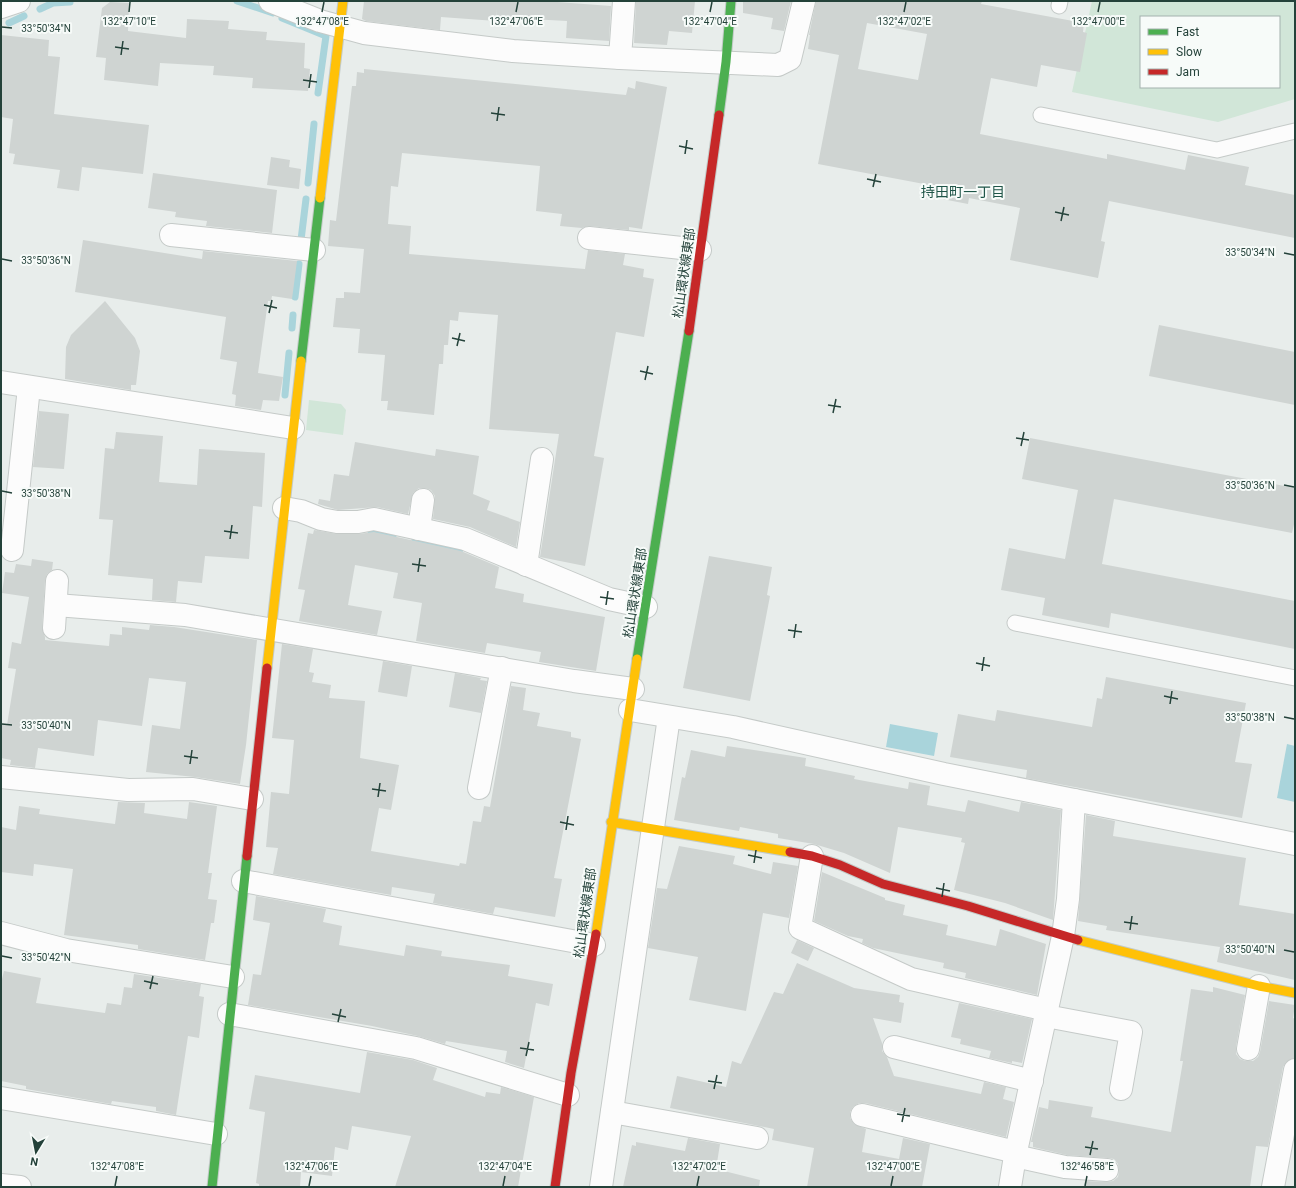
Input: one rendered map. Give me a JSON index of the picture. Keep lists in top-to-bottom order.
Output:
{
  "streets": {
    "street": ["松山環状線東部"]
  },
  "districts": ["持田町一丁目"],
  "legend": ["Fast", "Slow", "Jam"],
  "north": "bottom",
  "coordinates": [
    "132°47'10\"E",
    "132°47'08\"E",
    "132°47'06\"E",
    "132°47'04\"E",
    "132°47'02\"E",
    "132°47'00\"E",
    "33°50'34\"N",
    "33°50'36\"N",
    "33°50'38\"N",
    "33°50'40\"N",
    "33°50'42\"N",
    "132°46'58\"E"
  ]
}
